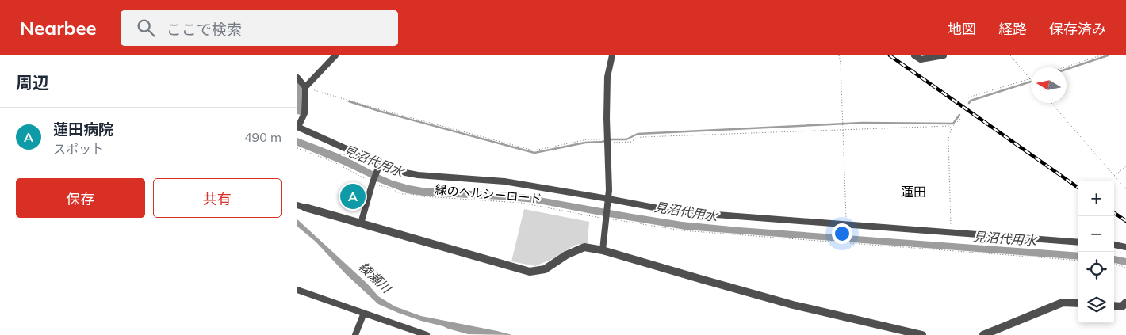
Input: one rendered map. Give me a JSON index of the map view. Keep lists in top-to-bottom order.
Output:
{
  "streets": {
    "path": ["緑のヘルシーロード"]
  },
  "districts": ["蓮田"],
  "water": ["見沼代用水", "綾瀬川"],
  "north": "left",
  "page": {
    "header": "Nearbee",
    "search": "ここで検索",
    "nav": ["地図", "経路", "保存済み"],
    "heading": "周辺",
    "list": [
      {
        "mark": "A",
        "name": "蓮田病院",
        "note": "スポット",
        "value": "490 m"
      }
    ],
    "buttons": ["保存", "共有"],
    "map_buttons": ["+", "−"],
    "pins": "A"
  }
}
